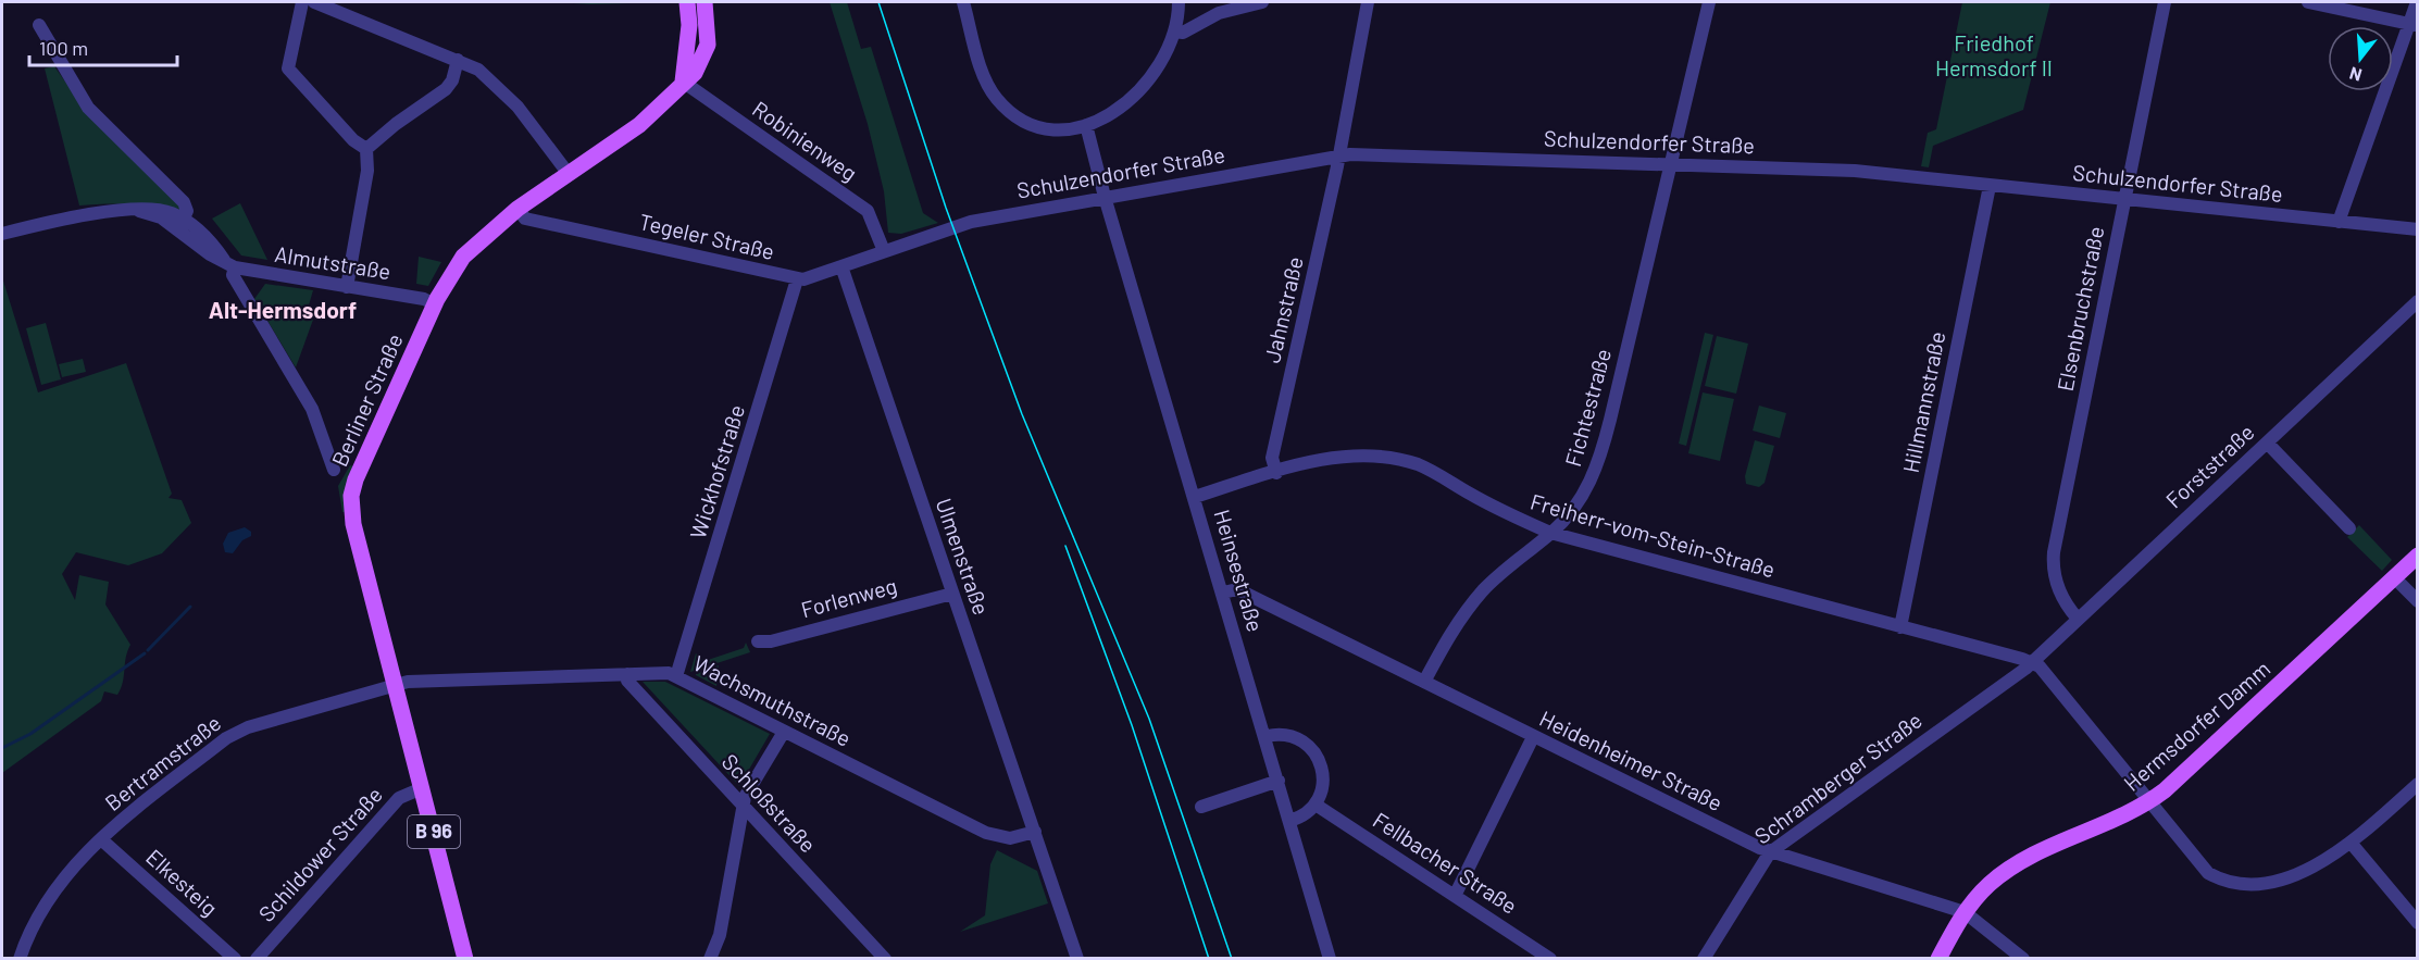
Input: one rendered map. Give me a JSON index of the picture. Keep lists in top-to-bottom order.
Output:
{
  "streets": {
    "main road": ["Berliner Straße", "Hermsdorfer Damm", "B 96"],
    "street": [
      "Robinienweg",
      "Schulzendorfer Straße",
      "Tegeler Straße",
      "Almutstraße",
      "Elsenbruchstraße",
      "Jahnstraße",
      "Hillmannstraße",
      "Fichtestraße",
      "Forststraße",
      "Wickhofstraße",
      "Freiherr-vom-Stein-Straße",
      "Ulmenstraße",
      "Heinsestraße",
      "Forlenweg",
      "Wachsmuthstraße",
      "Heidenheimer Straße",
      "Bertramstraße",
      "Schramberger Straße",
      "Schloßstraße",
      "Schildower Straße",
      "Fellbacher Straße",
      "Elkesteig"
    ]
  },
  "crossings": [
    ["Robinienweg", "Schulzendorfer Straße"],
    ["Robinienweg", "Tegeler Straße"],
    ["Robinienweg", "Berliner Straße"],
    ["Schulzendorfer Straße", "Tegeler Straße"],
    ["Schulzendorfer Straße", "Elsenbruchstraße"],
    ["Schulzendorfer Straße", "Jahnstraße"],
    ["Schulzendorfer Straße", "Hillmannstraße"],
    ["Schulzendorfer Straße", "Fichtestraße"],
    ["Schulzendorfer Straße", "Heinsestraße"],
    ["Tegeler Straße", "Berliner Straße"],
    ["Tegeler Straße", "Wickhofstraße"],
    ["Tegeler Straße", "Ulmenstraße"],
    ["Almutstraße", "Berliner Straße"],
    ["Elsenbruchstraße", "Forststraße"],
    ["Jahnstraße", "Freiherr-vom-Stein-Straße"],
    ["Berliner Straße", "Wachsmuthstraße"],
    ["Berliner Straße", "Bertramstraße"],
    ["Berliner Straße", "Schildower Straße"],
    ["Hillmannstraße", "Freiherr-vom-Stein-Straße"],
    ["Fichtestraße", "Freiherr-vom-Stein-Straße"],
    ["Fichtestraße", "Heidenheimer Straße"],
    ["Forststraße", "Freiherr-vom-Stein-Straße"],
    ["Forststraße", "Schramberger Straße"],
    ["Wickhofstraße", "Wachsmuthstraße"],
    ["Freiherr-vom-Stein-Straße", "Heinsestraße"],
    ["Freiherr-vom-Stein-Straße", "Schramberger Straße"],
    ["Ulmenstraße", "Forlenweg"],
    ["Ulmenstraße", "Wachsmuthstraße"],
    ["Heinsestraße", "Heidenheimer Straße"],
    ["Wachsmuthstraße", "Bertramstraße"],
    ["Wachsmuthstraße", "Schloßstraße"],
    ["Hermsdorfer Damm", "Heidenheimer Straße"],
    ["Heidenheimer Straße", "Schramberger Straße"],
    ["Bertramstraße", "Elkesteig"]
  ],
  "districts": ["Alt-Hermsdorf"],
  "parks": ["Friedhof Hermsdorf II"],
  "scale_bar": "100 m",
  "north": "bottom"
}
